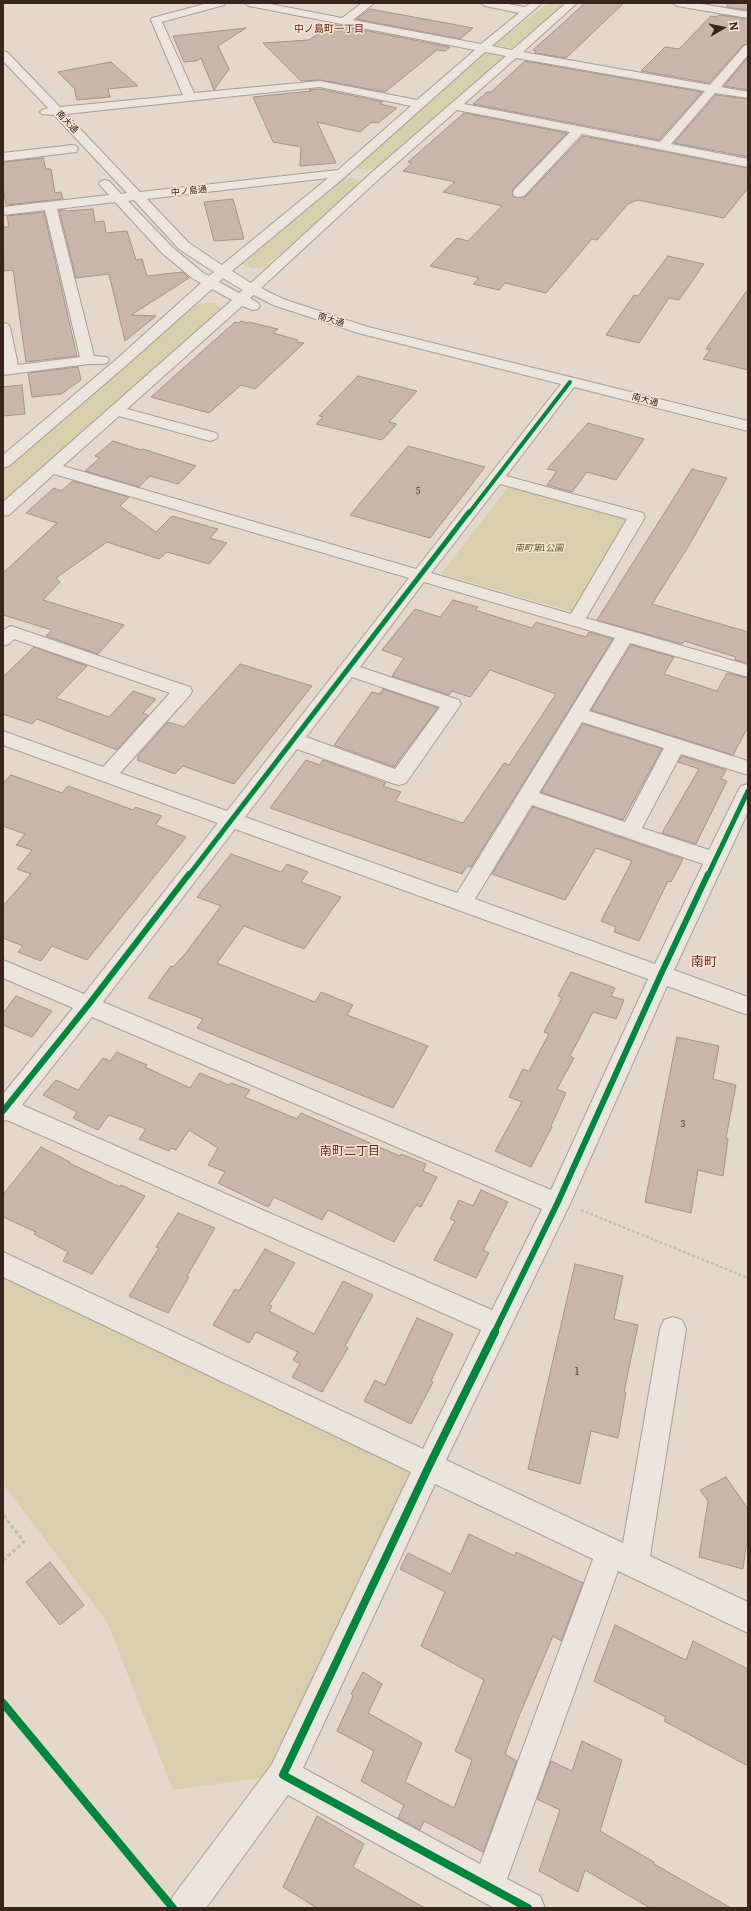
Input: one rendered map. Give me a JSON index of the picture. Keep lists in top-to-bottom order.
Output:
{
  "streets": {
    "street": ["南大通", "中ノ島通"]
  },
  "crossings": [
    ["南大通", "中ノ島通"]
  ],
  "districts": ["中ノ島町一丁目", "南町", "南町二丁目"],
  "parks": ["南町第1公園"],
  "house_numbers": ["5", "3", "1"],
  "north": "right"
}
